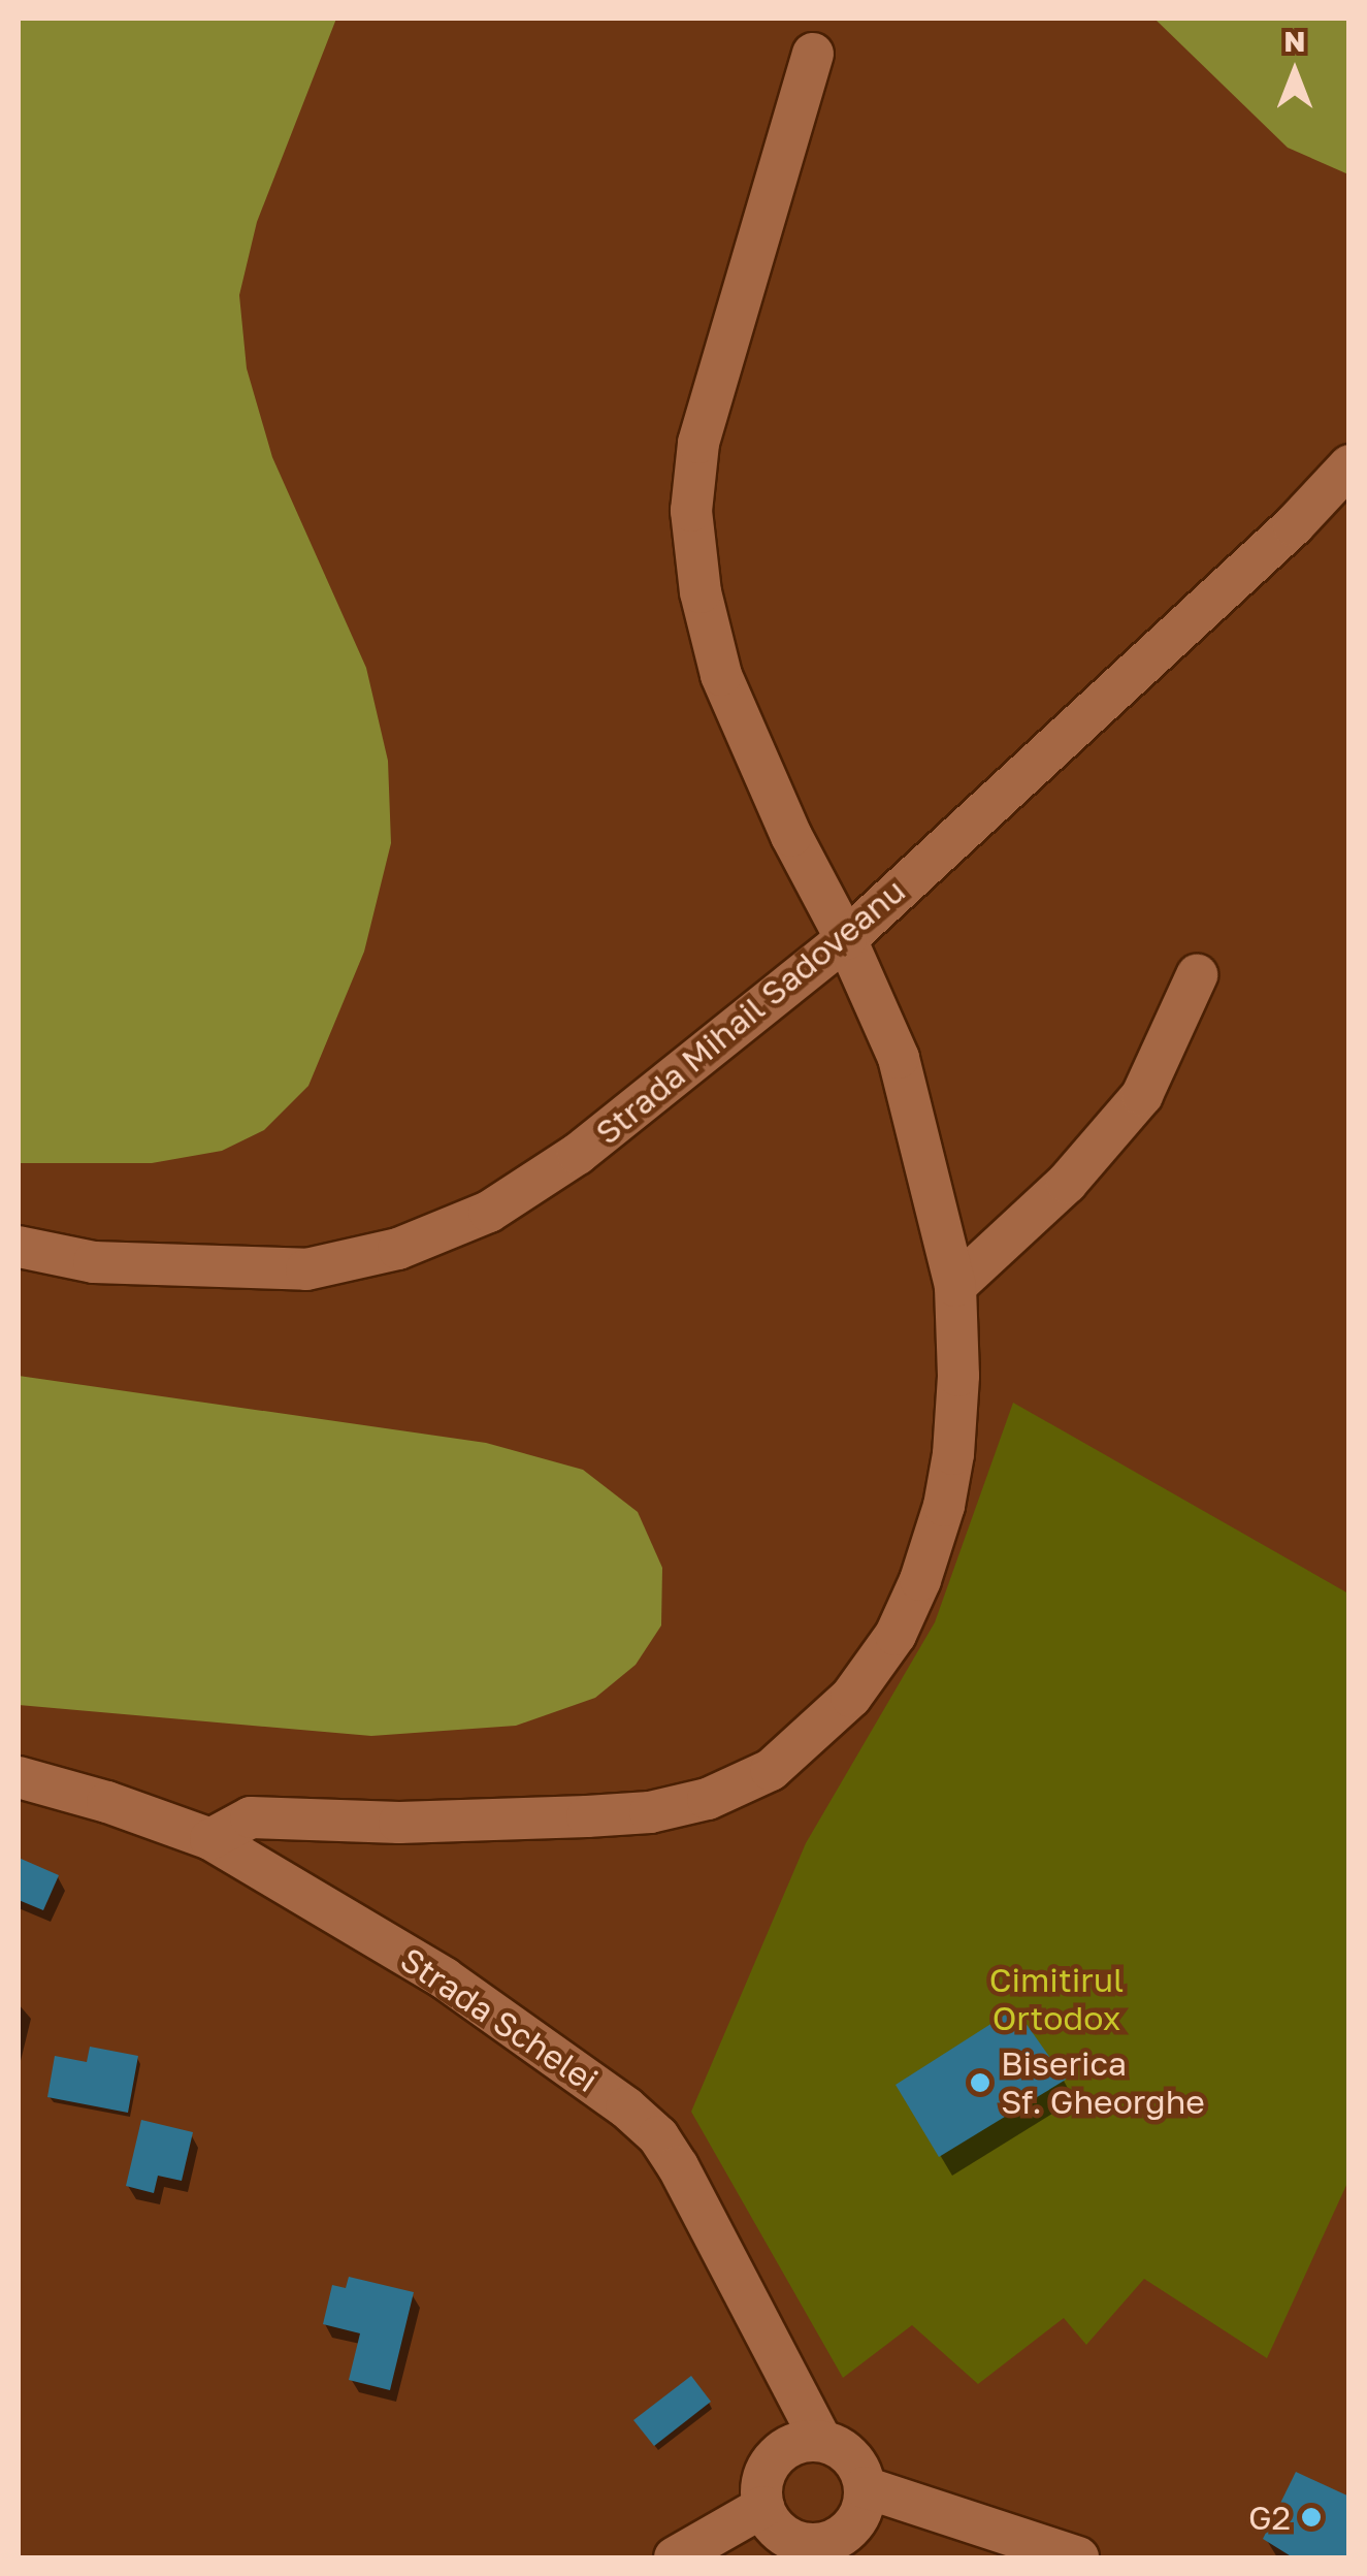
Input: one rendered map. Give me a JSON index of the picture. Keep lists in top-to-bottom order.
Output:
{
  "streets": {
    "street": ["Strada Mihail Sadoveanu", "Strada Schelei"]
  },
  "parks": ["Cimitirul Ortodox"],
  "places": ["Biserica Sf. Gheorghe", "G2"],
  "north": "top"
}
